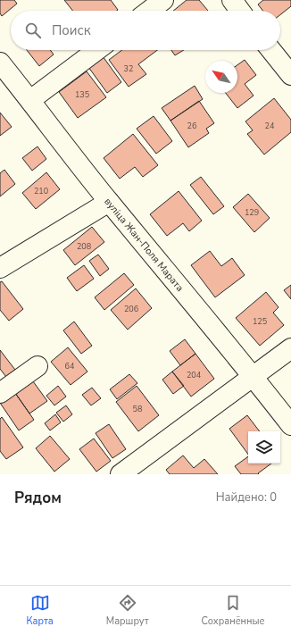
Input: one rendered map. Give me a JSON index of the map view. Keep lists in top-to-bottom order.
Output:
{
  "streets": {
    "street": ["вуліца Жан-Поля Марата"]
  },
  "house_numbers": [
    "32",
    "135",
    "26",
    "24",
    "210",
    "129",
    "208",
    "206",
    "125",
    "64",
    "204",
    "58"
  ],
  "north": "top left",
  "page": {
    "search": "Поиск",
    "heading": ["Рядом", "Найдено: 0"],
    "nav": ["Карта", "Маршрут", "Сохранённые"]
  }
}
